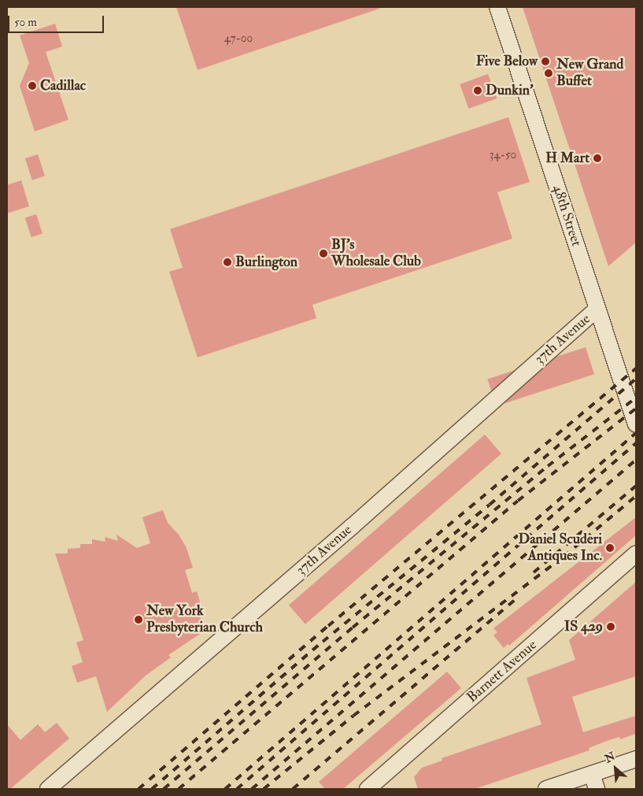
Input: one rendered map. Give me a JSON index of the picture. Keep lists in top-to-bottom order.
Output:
{
  "streets": {
    "street": ["48th Street", "37th Avenue", "Barnett Avenue"]
  },
  "crossings": [
    ["48th Street", "37th Avenue"]
  ],
  "places": [
    "Five Below",
    "New Grand Buffet",
    "Cadillac",
    "Dunkin'",
    "H Mart",
    "BJ's Wholesale Club",
    "Burlington",
    "Daniel Scuderi Antiques Inc.",
    "New York Presbyterian Church",
    "IS 429"
  ],
  "house_numbers": ["47-00", "34-50"],
  "scale_bar": "50 m",
  "north": "top left"
}
